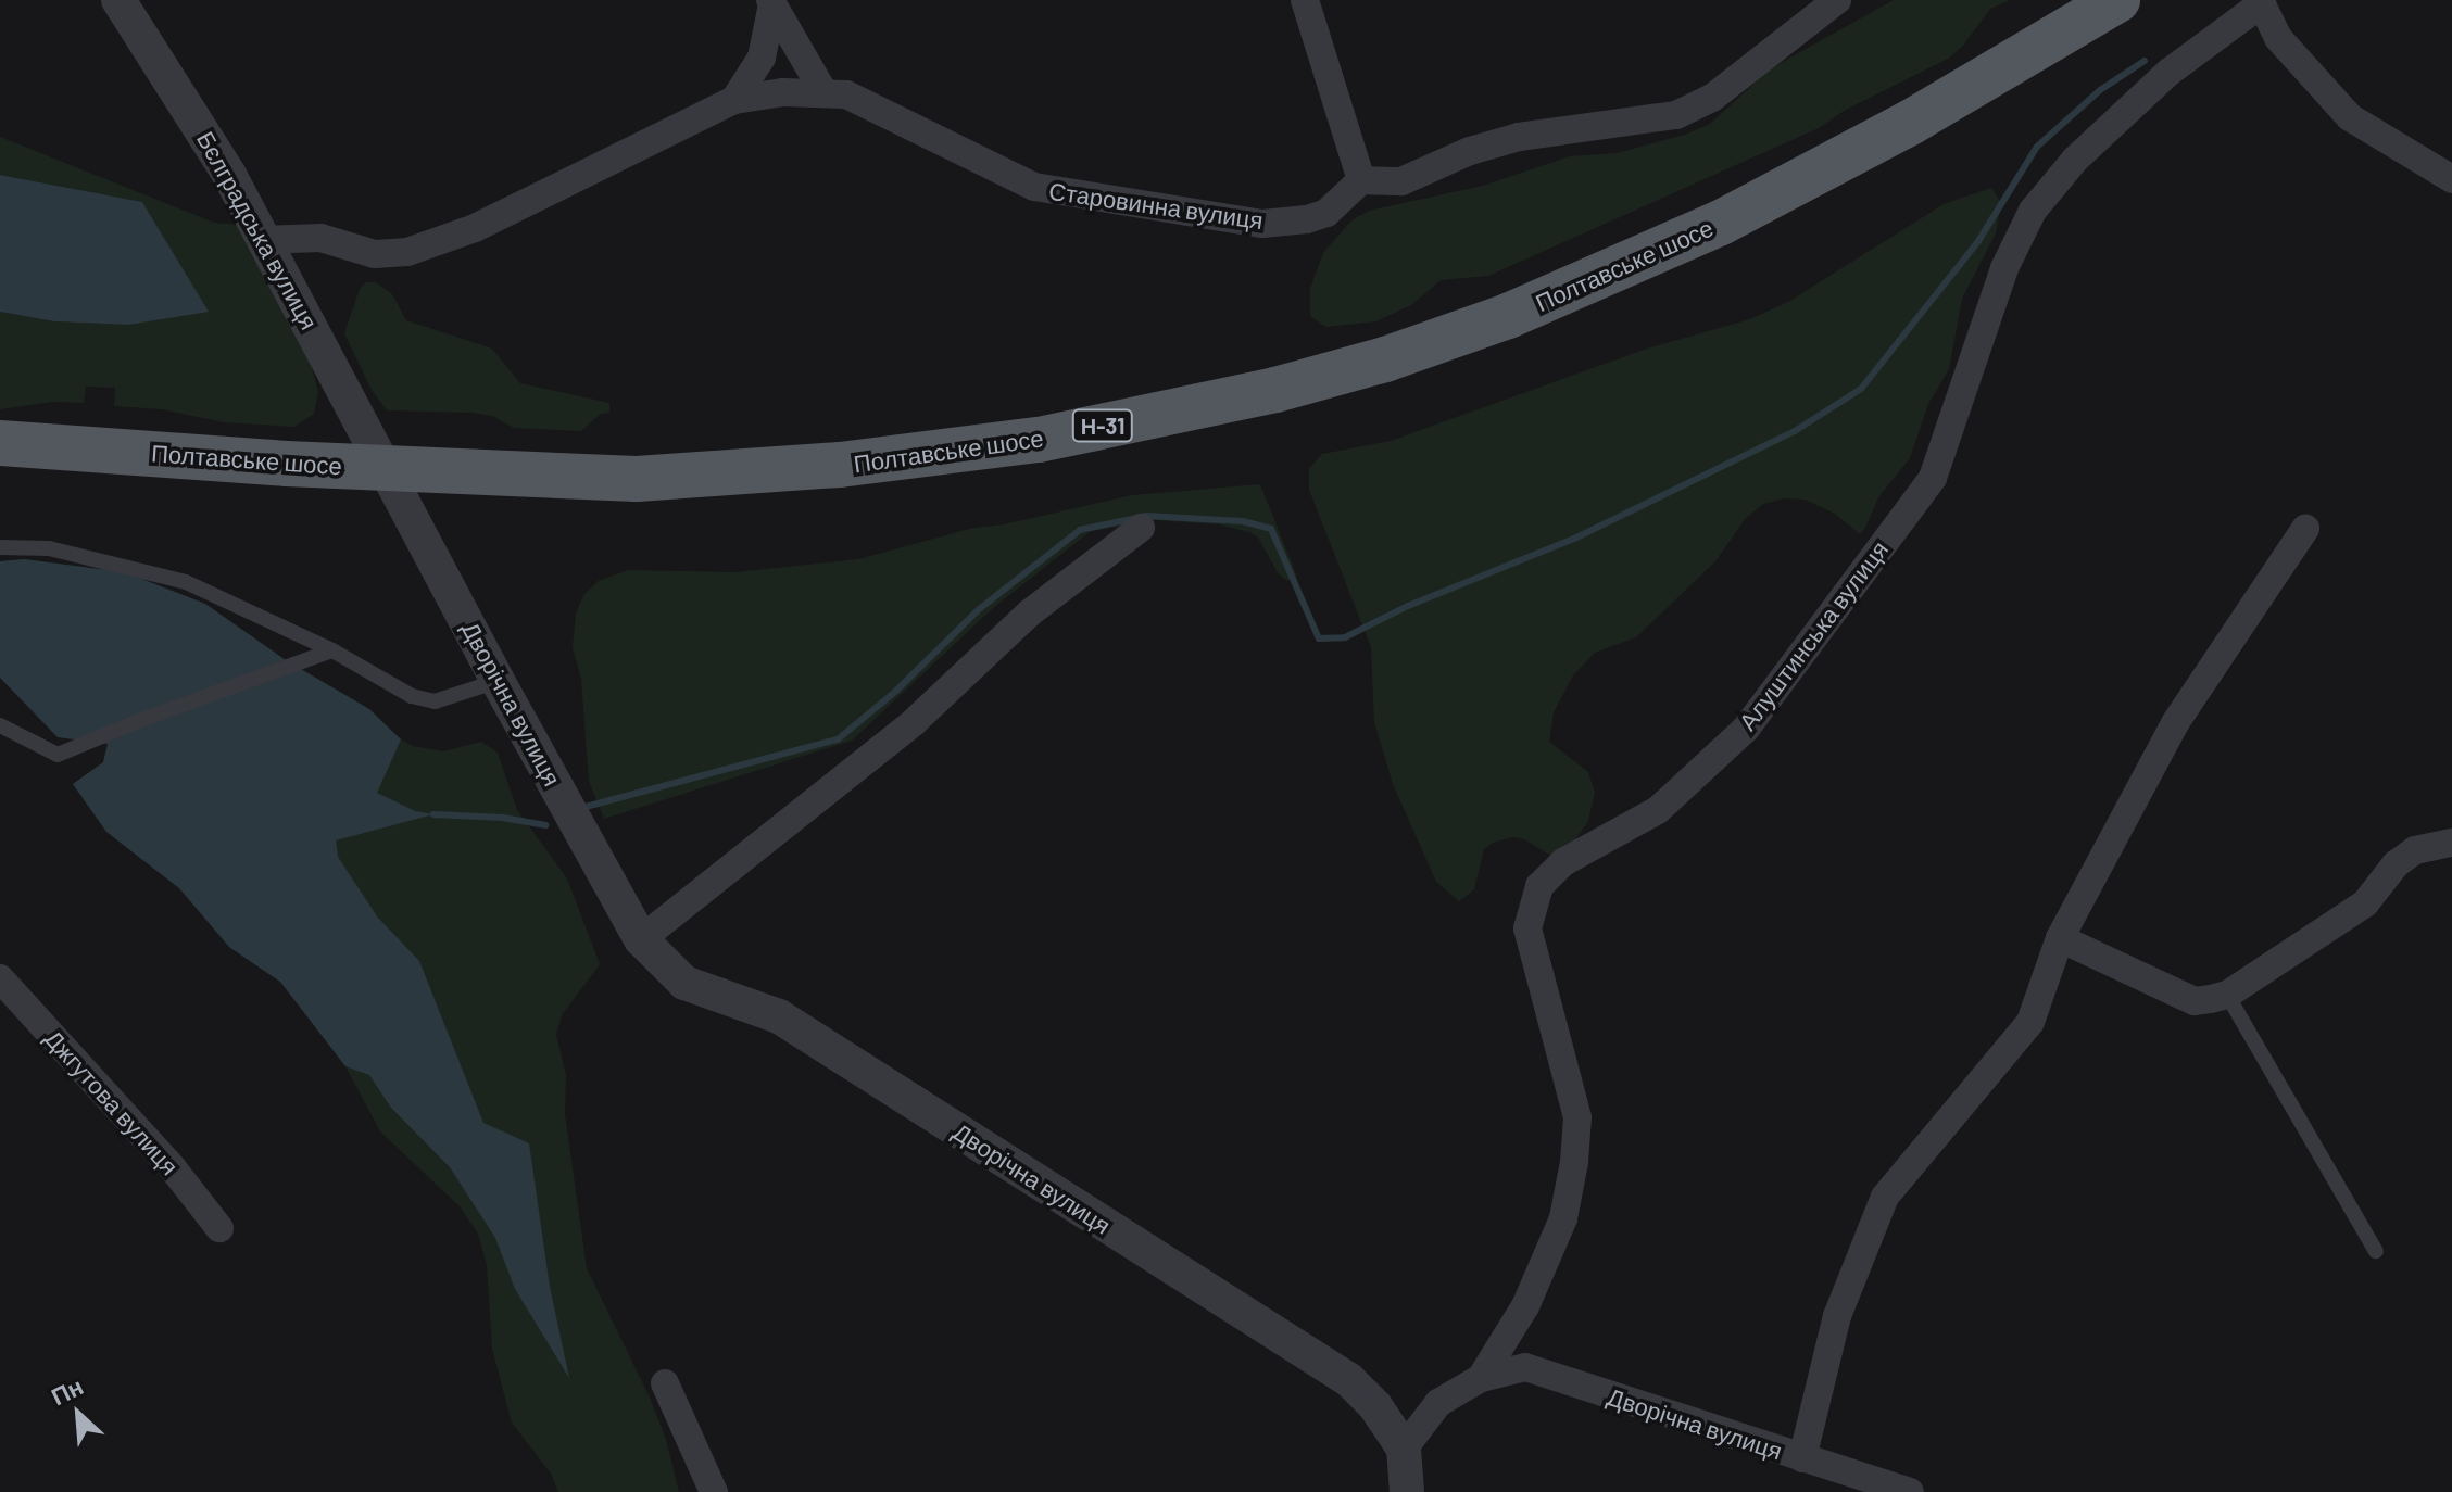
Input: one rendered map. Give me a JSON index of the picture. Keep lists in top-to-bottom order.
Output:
{
  "streets": {
    "main road": ["Полтавське шосе", "Н-31"],
    "street": [
      "Старовинна вулиця",
      "Бєлградська вулиця",
      "Алуштинська вулиця",
      "Дворічна вулиця",
      "Джгутова вулиця"
    ]
  },
  "crossings": [
    ["Старовинна вулиця", "Бєлградська вулиця"],
    ["Бєлградська вулиця", "Полтавське шосе"],
    ["Бєлградська вулиця", "Дворічна вулиця"],
    ["Полтавське шосе", "Дворічна вулиця"],
    ["Алуштинська вулиця", "Дворічна вулиця"]
  ],
  "north": "top left"
}
